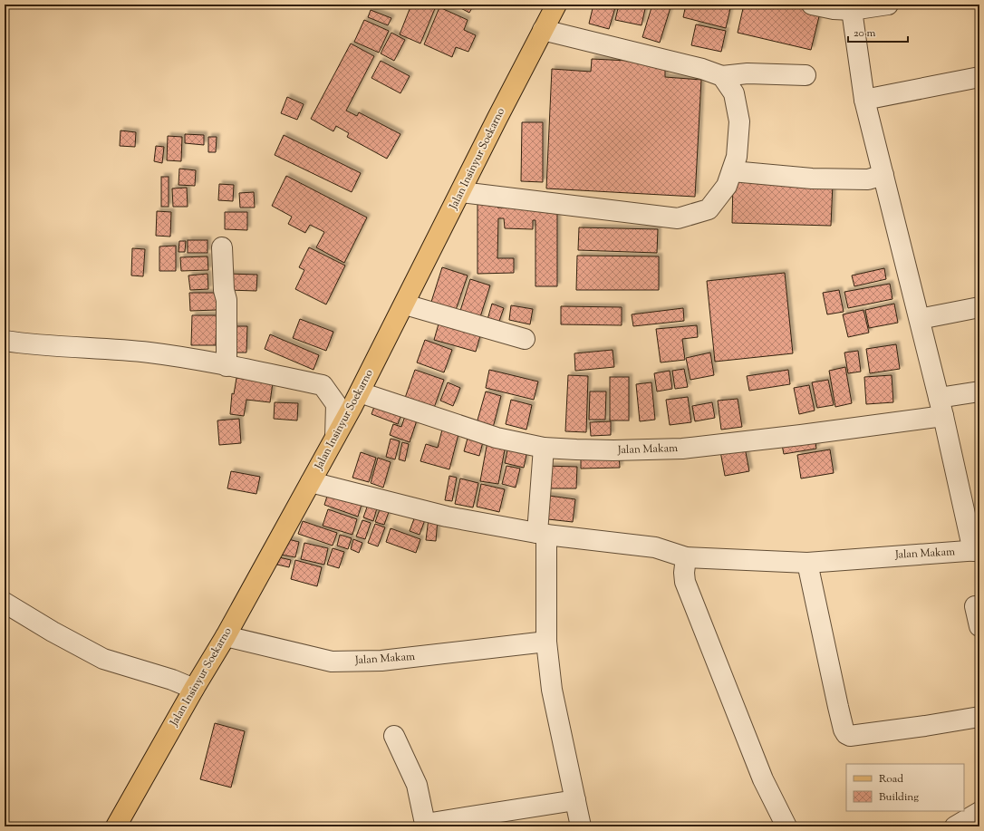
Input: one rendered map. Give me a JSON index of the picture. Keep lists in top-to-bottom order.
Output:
{
  "streets": {
    "main road": ["Jalan Insinyur Soekarno"],
    "street": ["Jalan Makam"]
  },
  "crossings": [
    ["Jalan Insinyur Soekarno", "Jalan Makam"]
  ],
  "legend": ["Road", "Building"],
  "scale_bar": "20 m"
}
